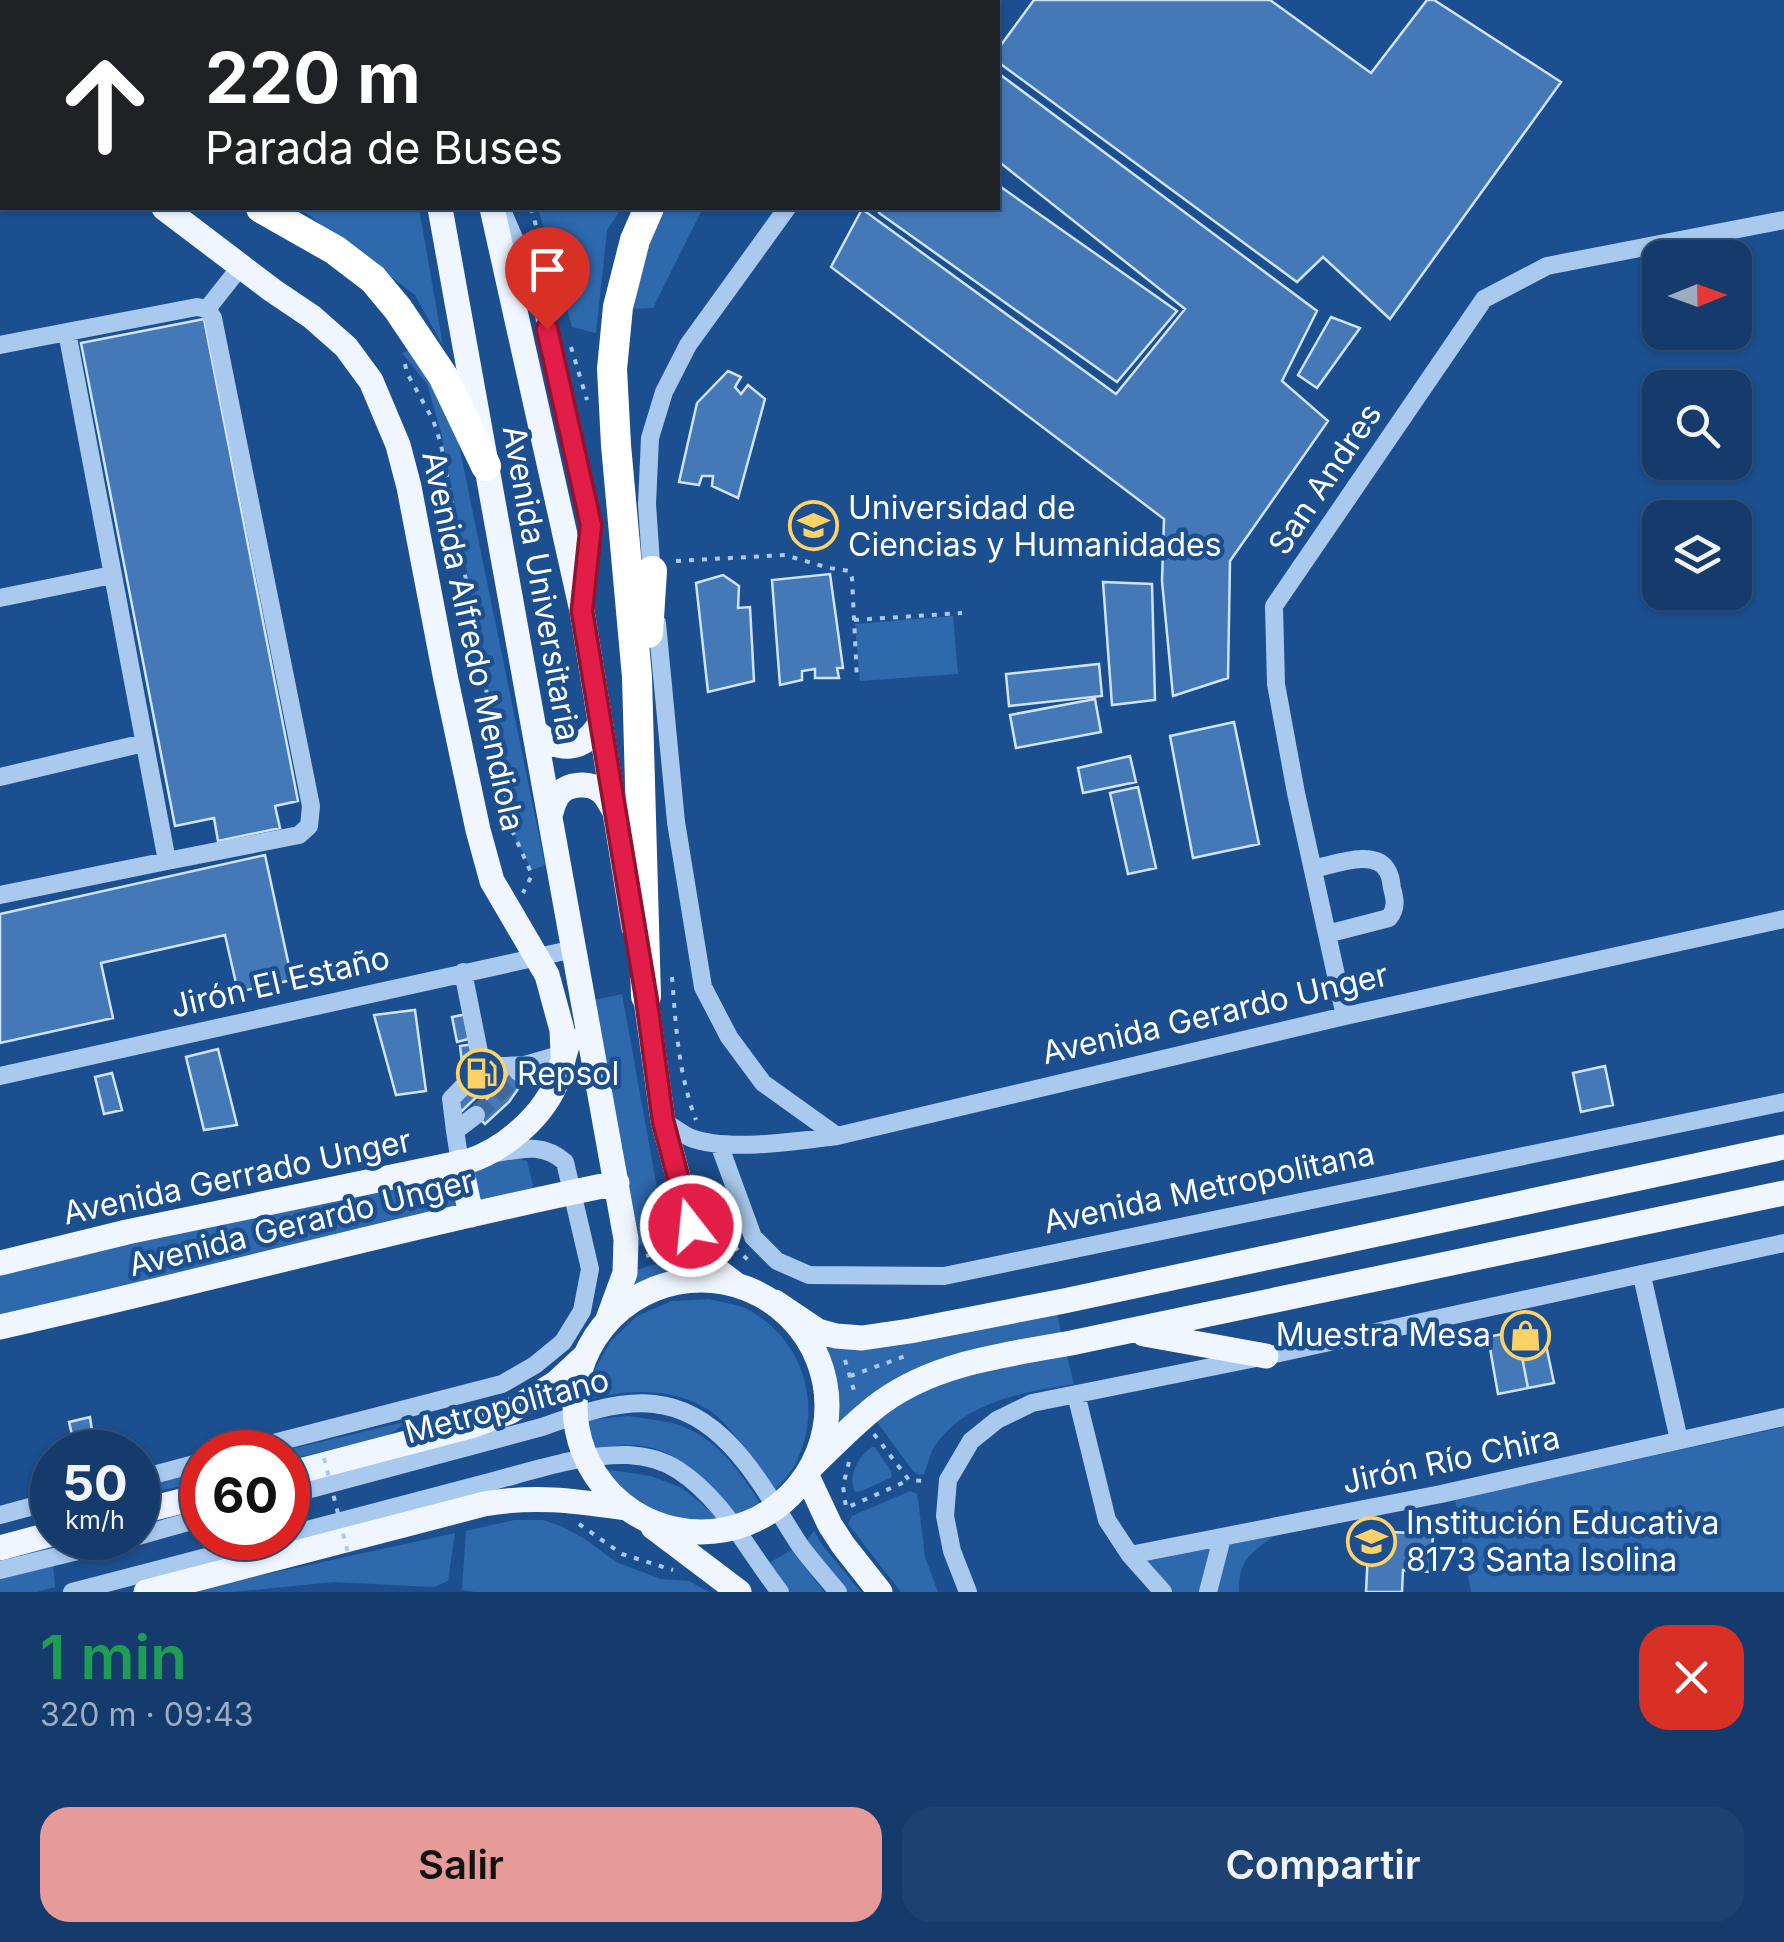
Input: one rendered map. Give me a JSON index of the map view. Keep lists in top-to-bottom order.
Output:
{
  "streets": {
    "main road": [
      "Avenida Universitaria",
      "Avenida Alfredo Mendiola",
      "Avenida Gerardo Unger",
      "Avenida Gerrado Unger"
    ],
    "street": [
      "San Andres",
      "Jirón El Estaño",
      "Avenida Metropolitana",
      "Metropolitano",
      "Jirón Río Chira"
    ]
  },
  "crossings": [
    ["San Andres", "Avenida Gerardo Unger"],
    ["Avenida Universitaria", "Jirón El Estaño"],
    ["Avenida Universitaria", "Avenida Gerardo Unger"],
    ["Avenida Universitaria", "Avenida Gerrado Unger"],
    ["Avenida Alfredo Mendiola", "Jirón El Estaño"],
    ["Avenida Alfredo Mendiola", "Avenida Gerrado Unger"],
    ["Avenida Gerardo Unger", "Avenida Gerrado Unger"],
    ["Avenida Gerardo Unger", "Avenida Metropolitana"]
  ],
  "places": {
    "school or university": ["Universidad de Ciencias y Humanidades", "Institución Educativa 8173 Santa Isolina"],
    "fuel station": ["Repsol"],
    "shop": ["Muestra Mesa"]
  },
  "north": "right",
  "page": {
    "turn": ["220 m", "Parada de Buses"],
    "speed": "50 km/h",
    "limit": "60",
    "heading": ["1 min", "320 m · 09:43"],
    "buttons": ["Salir", "Compartir"]
  }
}
